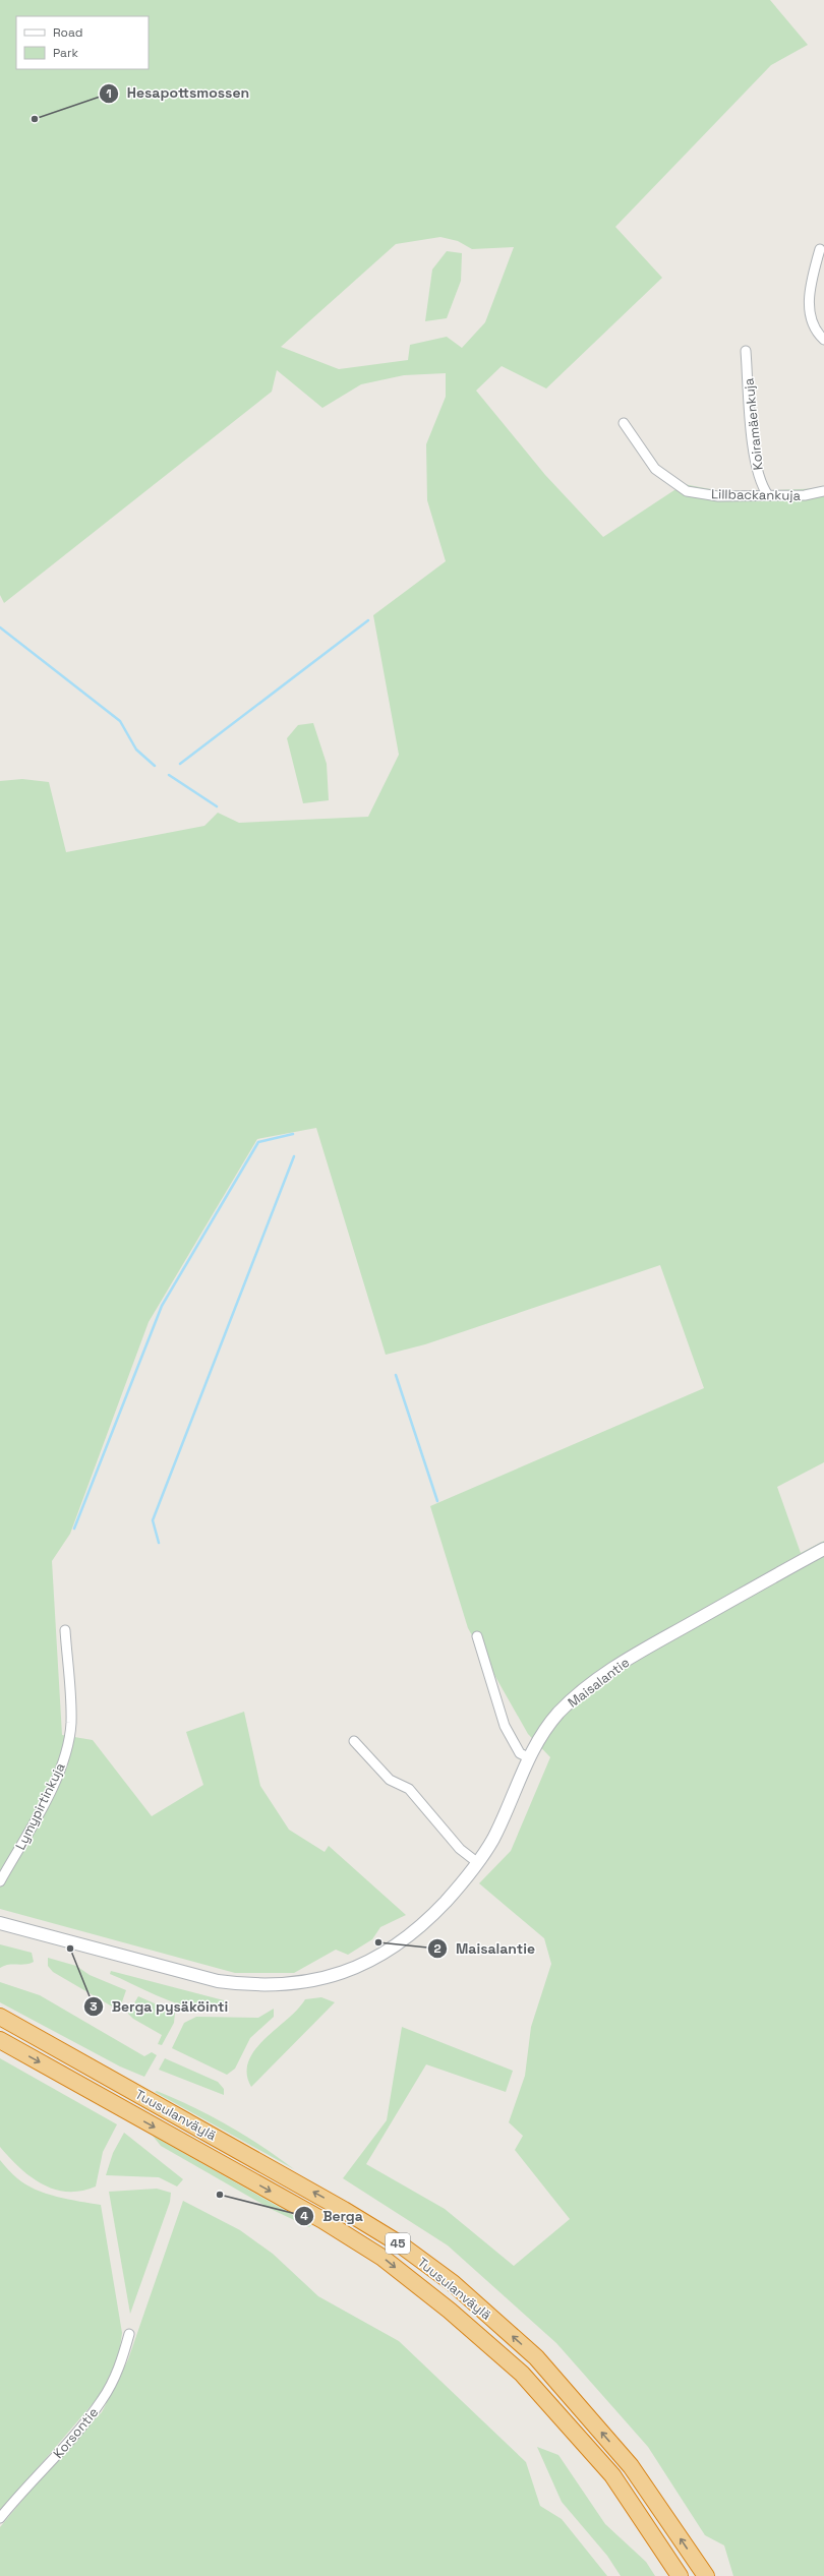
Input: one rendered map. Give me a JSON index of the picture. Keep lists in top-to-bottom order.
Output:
{
  "streets": {
    "highway": ["Tuusulanväylä", "45"],
    "main road": ["Maisalantie"],
    "street": [
      "Koiramäenkuja",
      "Lillbackankuja",
      "Lymypirtinkuja",
      "Korsontie"
    ]
  },
  "crossings": [
    ["Koiramäenkuja", "Lillbackankuja"]
  ],
  "places": [
    "Hesapottsmossen",
    "Maisalantie",
    "Berga pysäköinti",
    "Berga"
  ],
  "legend": ["Road", "Park"]
}
